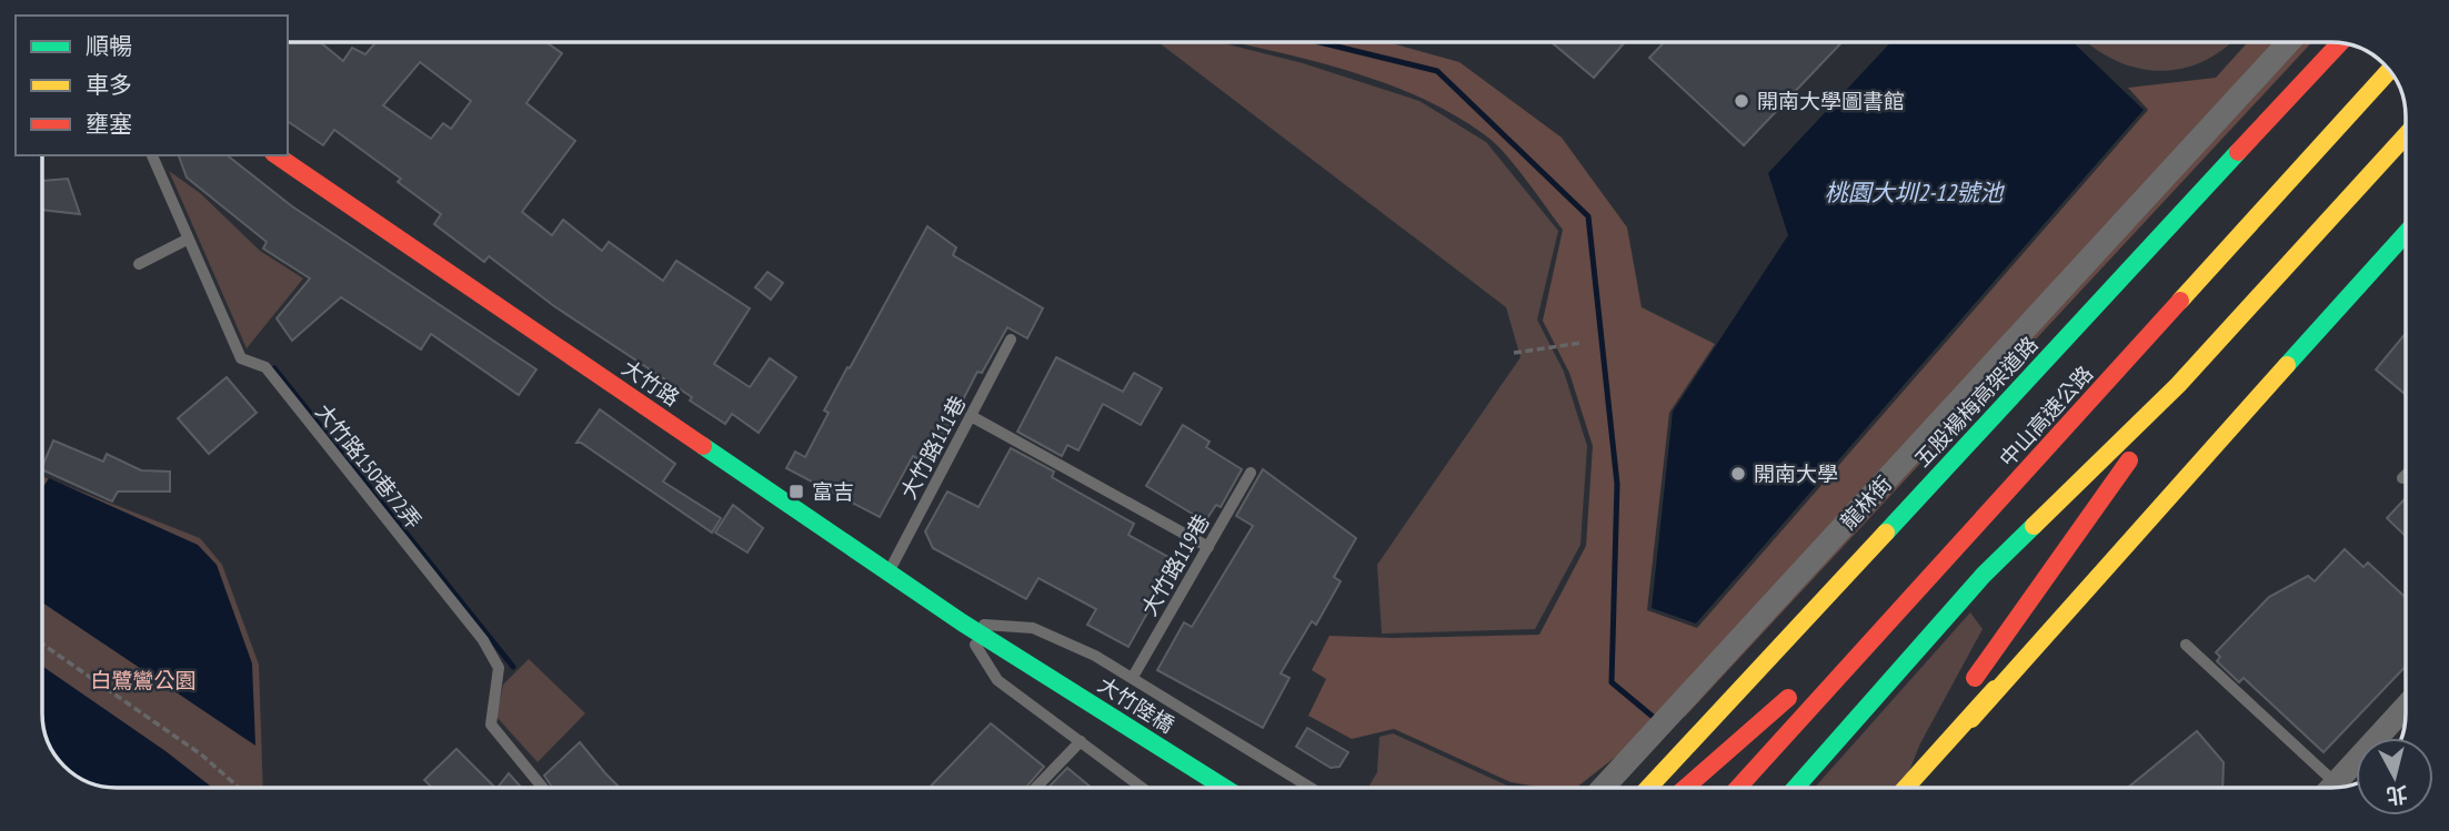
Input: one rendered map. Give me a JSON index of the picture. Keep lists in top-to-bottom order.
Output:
{
  "streets": {
    "main road": [
      "大竹路",
      "五股楊梅高架道路",
      "中山高速公路",
      "大竹陸橋"
    ],
    "street": ["龍林街"],
    "lane": ["大竹路111巷", "大竹路150巷72弄", "大竹路119巷"]
  },
  "crossings": [
    ["大竹路", "大竹路111巷"],
    ["大竹路", "大竹陸橋"]
  ],
  "water": ["桃園大圳2-12號池"],
  "parks": ["白鷺鸞公園"],
  "places": {
    "other": ["開南大學圖書館", "開南大學"],
    "transit": ["富吉"]
  },
  "legend": ["順暢", "車多", "壅塞"],
  "north": "bottom"
}
